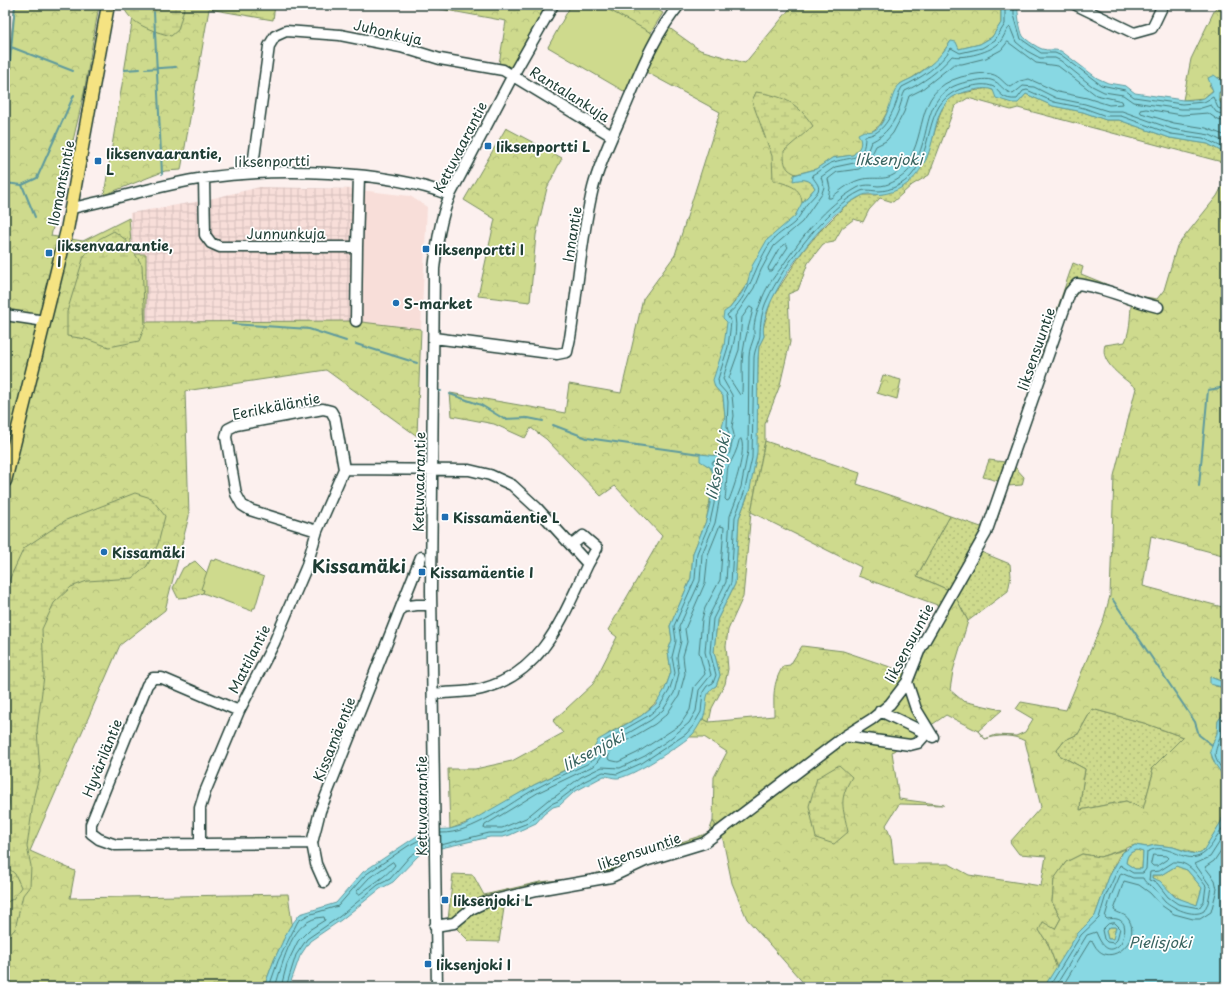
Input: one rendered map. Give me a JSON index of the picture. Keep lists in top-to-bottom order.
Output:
{
  "streets": {
    "main road": ["Ilomantsintie"],
    "street": [
      "Juhonkuja",
      "Rantalankuja",
      "Kettuvaarantie",
      "Iiksenportti",
      "Junnunkuja",
      "Innantie",
      "Iiksensuuntie",
      "Eerikkäläntie",
      "Mattilantie",
      "Kissamäentie",
      "Hyväriläntie"
    ]
  },
  "crossings": [
    ["Juhonkuja", "Rantalankuja"],
    ["Juhonkuja", "Kettuvaarantie"],
    ["Juhonkuja", "Iiksenportti"],
    ["Rantalankuja", "Kettuvaarantie"],
    ["Rantalankuja", "Innantie"],
    ["Kettuvaarantie", "Iiksenportti"],
    ["Kettuvaarantie", "Innantie"],
    ["Kettuvaarantie", "Iiksensuuntie"],
    ["Iiksenportti", "Ilomantsintie"],
    ["Iiksenportti", "Junnunkuja"],
    ["Eerikkäläntie", "Mattilantie"],
    ["Mattilantie", "Hyväriläntie"]
  ],
  "districts": ["Kissamäki"],
  "water": ["Iiksenjoki", "Pielisjoki"],
  "places": {
    "transit": [
      "Iiksenportti L",
      "Iiksenvaarantie, L",
      "Iiksenportti I",
      "Iiksenvaarantie, I",
      "Kissamäentie L",
      "Kissamäentie I",
      "Iiksenjoki L",
      "Iiksenjoki I"
    ],
    "other": ["S-market", "Kissamäki"]
  }
}
